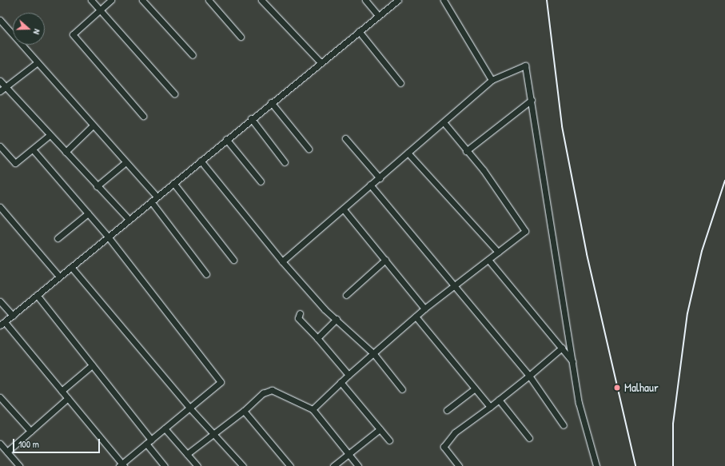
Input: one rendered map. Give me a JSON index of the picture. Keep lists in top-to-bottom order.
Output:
{
  "places": ["Malhaur"],
  "scale_bar": "100 m",
  "north": "right"
}
